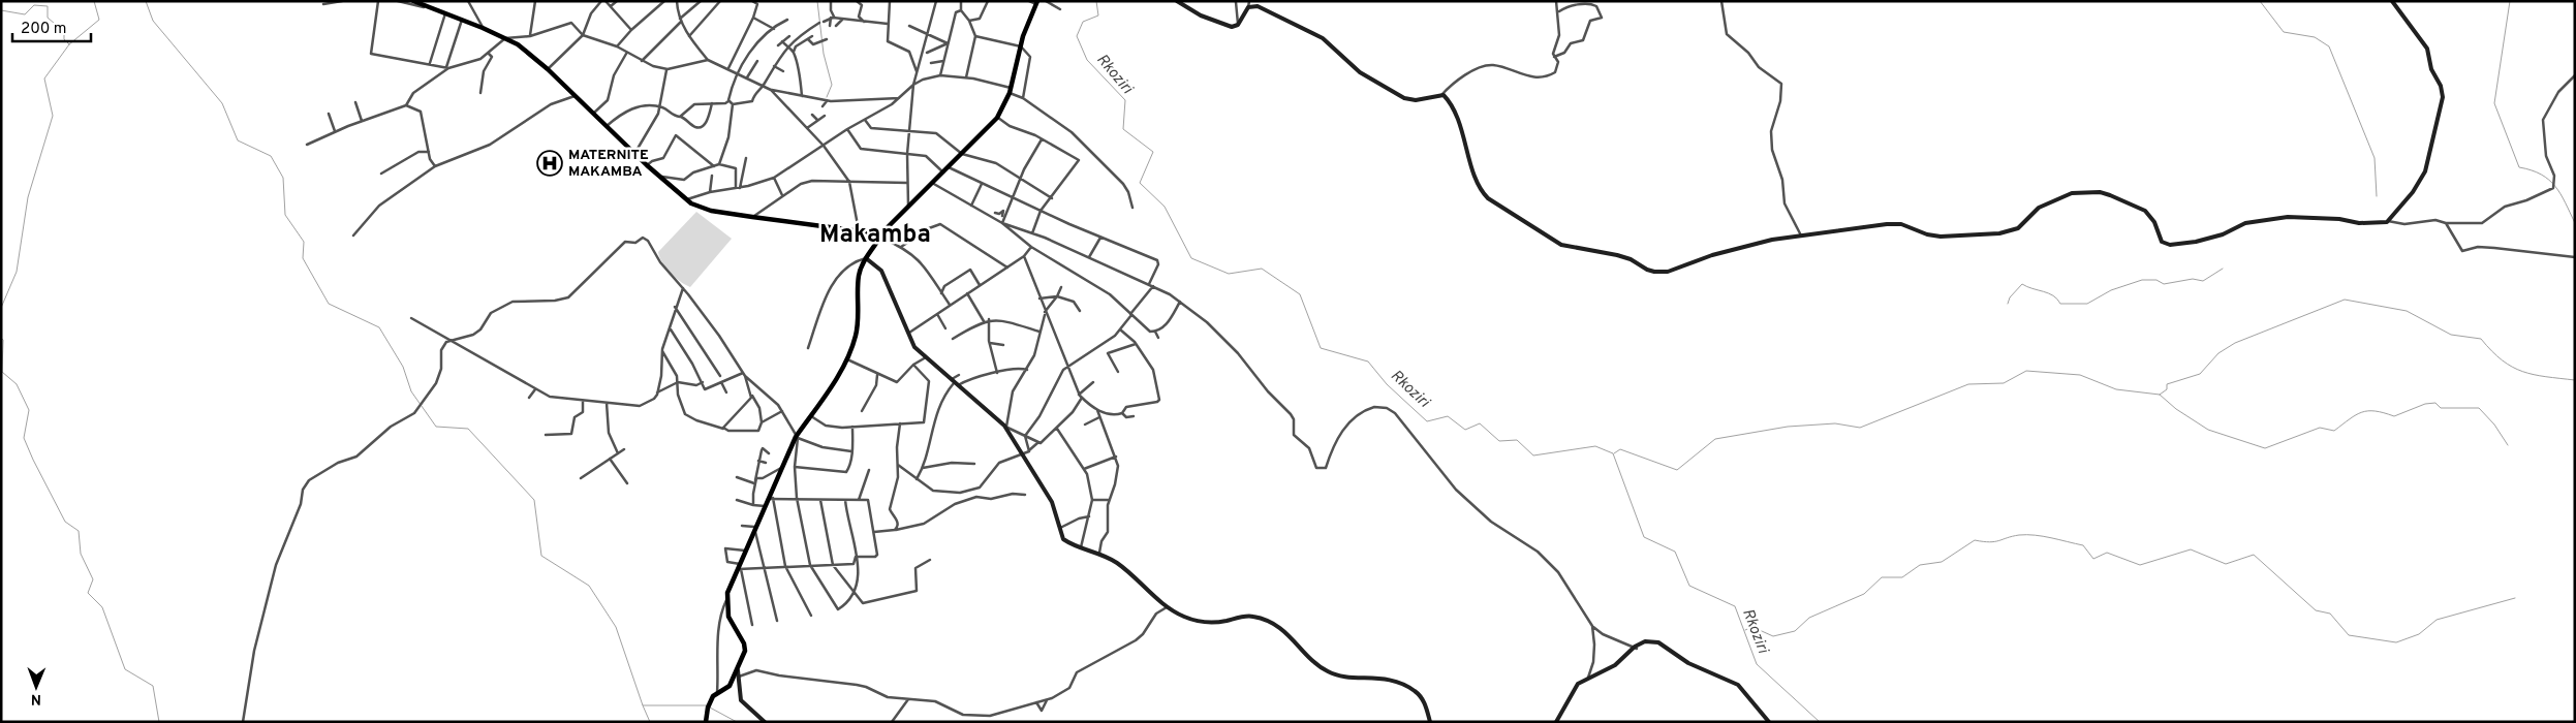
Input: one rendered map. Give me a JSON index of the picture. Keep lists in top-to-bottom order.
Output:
{
  "districts": ["Makamba"],
  "water": ["Rkoziri"],
  "places": {
    "hospital": ["MATERNITE MAKAMBA"]
  },
  "scale_bar": "200 m",
  "north": "bottom"
}
